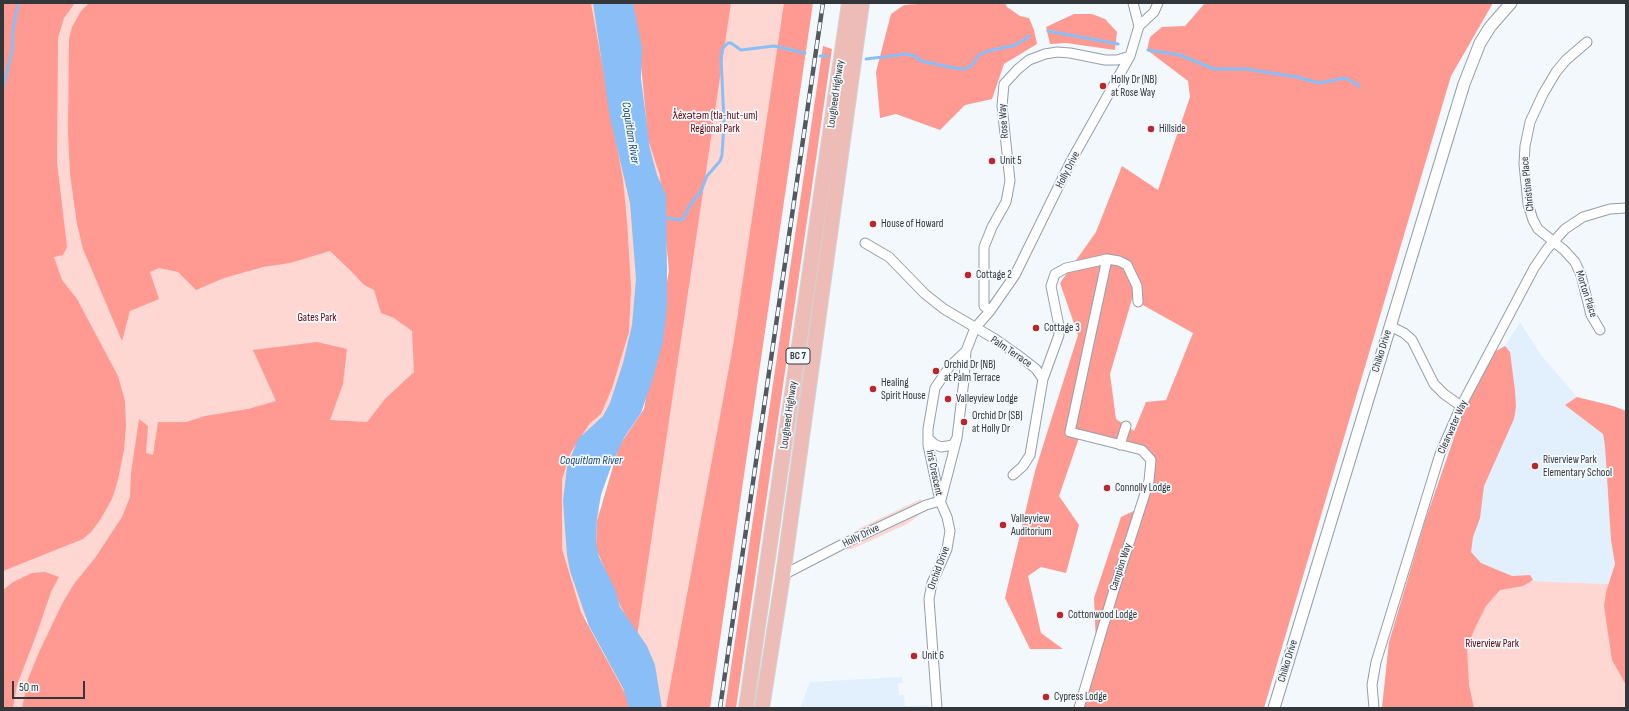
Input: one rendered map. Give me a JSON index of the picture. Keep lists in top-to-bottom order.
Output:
{
  "streets": {
    "main road": ["Lougheed Highway", "BC 7"],
    "street": [
      "Rose Way",
      "Holly Drive",
      "Christina Place",
      "Morton Place",
      "Chilko Drive",
      "Palm Terrace",
      "Clearwater Way",
      "Iris Crescent",
      "Campion Way",
      "Orchid Drive"
    ]
  },
  "crossings": [
    ["Lougheed Highway", "Holly Drive"],
    ["Rose Way", "Holly Drive"],
    ["Holly Drive", "Palm Terrace"],
    ["Holly Drive", "Iris Crescent"],
    ["Holly Drive", "Orchid Drive"],
    ["Christina Place", "Morton Place"],
    ["Christina Place", "Clearwater Way"],
    ["Morton Place", "Clearwater Way"],
    ["Palm Terrace", "Iris Crescent"],
    ["Palm Terrace", "Campion Way"],
    ["Iris Crescent", "Orchid Drive"]
  ],
  "water": ["Coquitlam River"],
  "parks": ["ƛ̓éxətəm (tla-hut-um) Regional Park", "Gates Park", "Riverview Park"],
  "places": [
    "Holly Dr (NB) at Rose Way",
    "Hillside",
    "Unit 5",
    "House of Howard",
    "Cottage 2",
    "Cottage 3",
    "Orchid Dr (NB) at Palm Terrace",
    "Healing Spirit House",
    "Valleyview Lodge",
    "Orchid Dr (SB) at Holly Dr",
    "Riverview Park Elementary School",
    "Connolly Lodge",
    "Valleyview Auditorium",
    "Cottonwood Lodge",
    "Unit 6",
    "Cypress Lodge"
  ],
  "scale_bar": "50 m"
}
